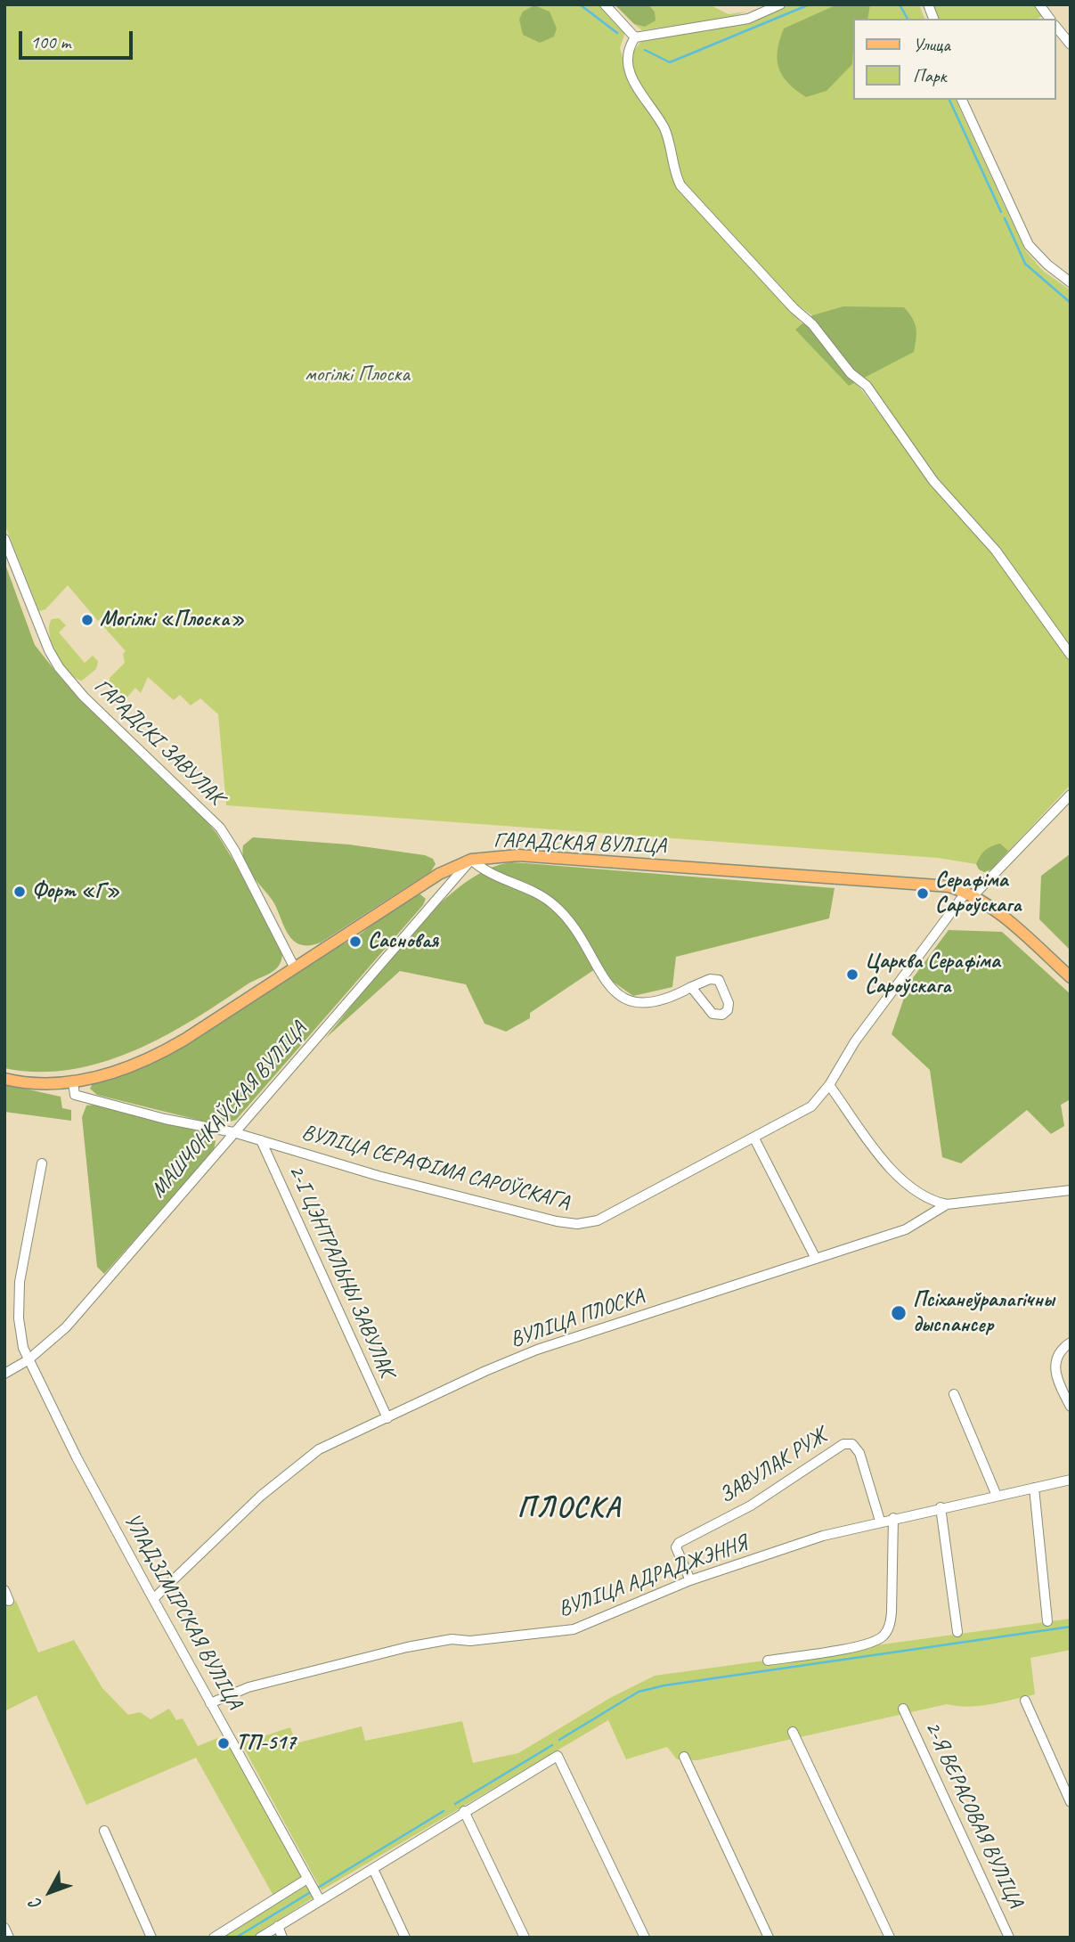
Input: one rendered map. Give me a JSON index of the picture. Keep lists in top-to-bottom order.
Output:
{
  "streets": {
    "main road": ["ГАРАДСКАЯ ВУЛІЦА"],
    "street": [
      "ГАРАДСКІ ЗАВУЛАК",
      "МАШЧОНКАЎСКАЯ ВУЛІЦА",
      "ВУЛІЦА СЕРАФІМА САРОЎСКАГА",
      "2-І ЦЭНТРАЛЬНЫ ЗАВУЛАК",
      "ВУЛІЦА ПЛОСКА",
      "ЗАВУЛАК РУЖ",
      "ВУЛІЦА АДРАДЖЭННЯ",
      "УЛАДЗІМІРСКАЯ ВУЛІЦА",
      "2-Я ВЕРАСОВАЯ ВУЛІЦА"
    ]
  },
  "crossings": [
    ["ГАРАДСКІ ЗАВУЛАК", "ГАРАДСКАЯ ВУЛІЦА"],
    ["ГАРАДСКАЯ ВУЛІЦА", "МАШЧОНКАЎСКАЯ ВУЛІЦА"],
    ["ГАРАДСКАЯ ВУЛІЦА", "ВУЛІЦА СЕРАФІМА САРОЎСКАГА"],
    ["МАШЧОНКАЎСКАЯ ВУЛІЦА", "ВУЛІЦА СЕРАФІМА САРОЎСКАГА"],
    ["МАШЧОНКАЎСКАЯ ВУЛІЦА", "УЛАДЗІМІРСКАЯ ВУЛІЦА"],
    ["ВУЛІЦА СЕРАФІМА САРОЎСКАГА", "2-І ЦЭНТРАЛЬНЫ ЗАВУЛАК"],
    ["2-І ЦЭНТРАЛЬНЫ ЗАВУЛАК", "ВУЛІЦА ПЛОСКА"],
    ["ВУЛІЦА ПЛОСКА", "УЛАДЗІМІРСКАЯ ВУЛІЦА"],
    ["ЗАВУЛАК РУЖ", "ВУЛІЦА АДРАДЖЭННЯ"],
    ["ВУЛІЦА АДРАДЖЭННЯ", "УЛАДЗІМІРСКАЯ ВУЛІЦА"]
  ],
  "districts": ["ПЛОСКА"],
  "parks": ["могілкі Плоска"],
  "places": [
    "Могілкі «Плоска»",
    "Форт «Г»",
    "Серафіма Сароўскага",
    "Сасновая",
    "Царква Серафіма Сароўскага",
    "Псіханеўралагічны дыспансер",
    "ТП-517"
  ],
  "legend": ["Улица", "Парк"],
  "scale_bar": "100 m",
  "north": "bottom left"
}
